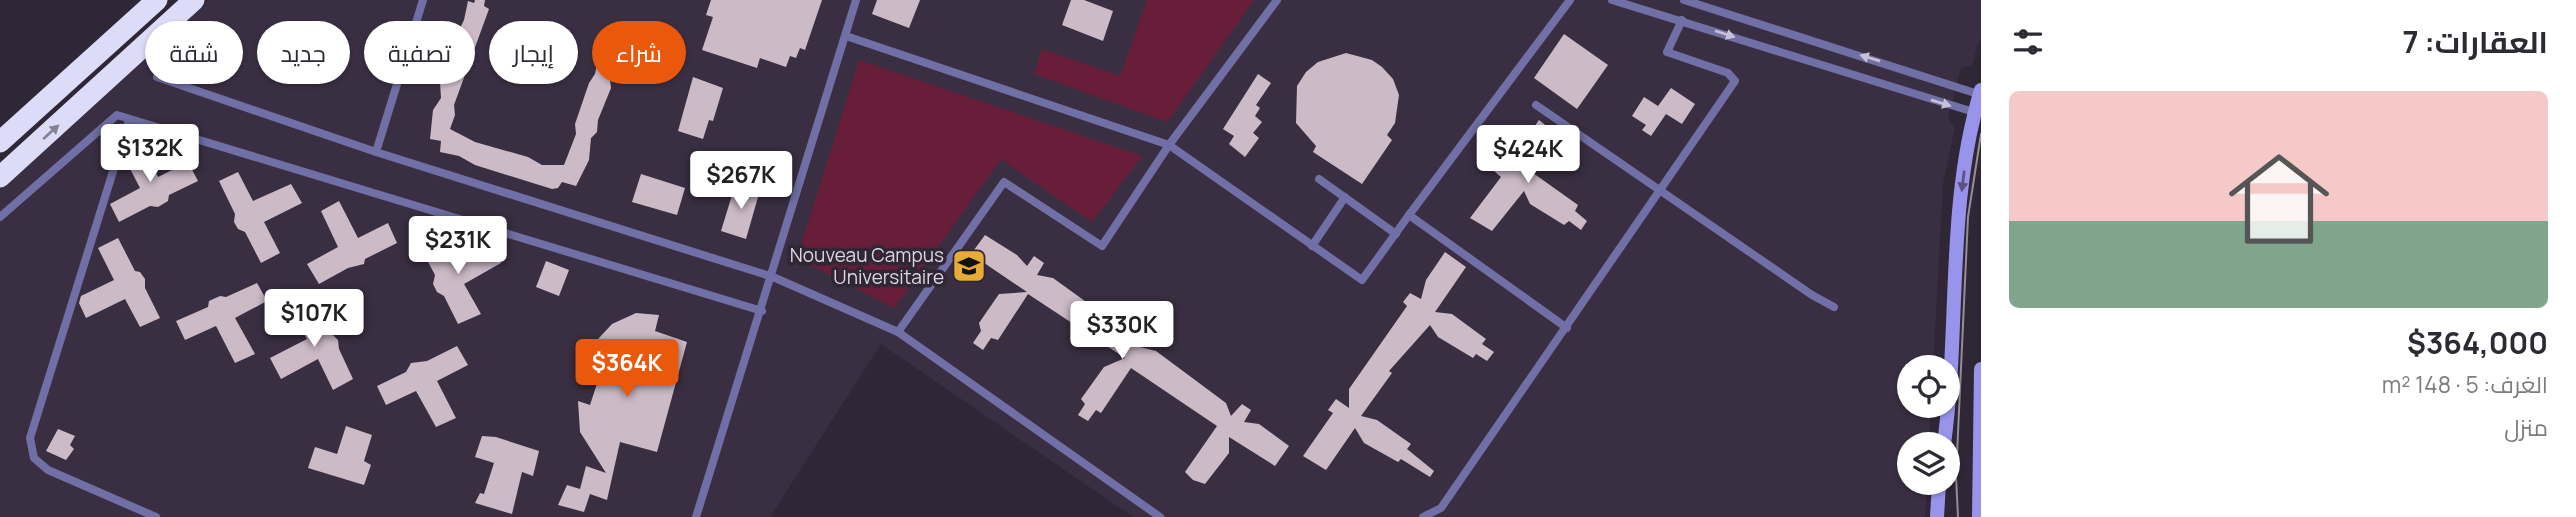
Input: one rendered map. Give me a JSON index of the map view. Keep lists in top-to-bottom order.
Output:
{
  "places": {
    "school or university": ["Nouveau Campus Universitaire"]
  },
  "page": {
    "heading": "العقارات: 7",
    "chip": [
      "شراء",
      "إيجار",
      "تصفية",
      "جديد",
      "شقة"
    ],
    "list": [
      {
        "name": "$364,000",
        "note": "الغرف: 5 · 148 m² · منزل"
      }
    ],
    "price": [
      "$132K",
      "$424K",
      "$267K",
      "$231K",
      "$107K",
      "$330K",
      "$364K"
    ]
  }
}
